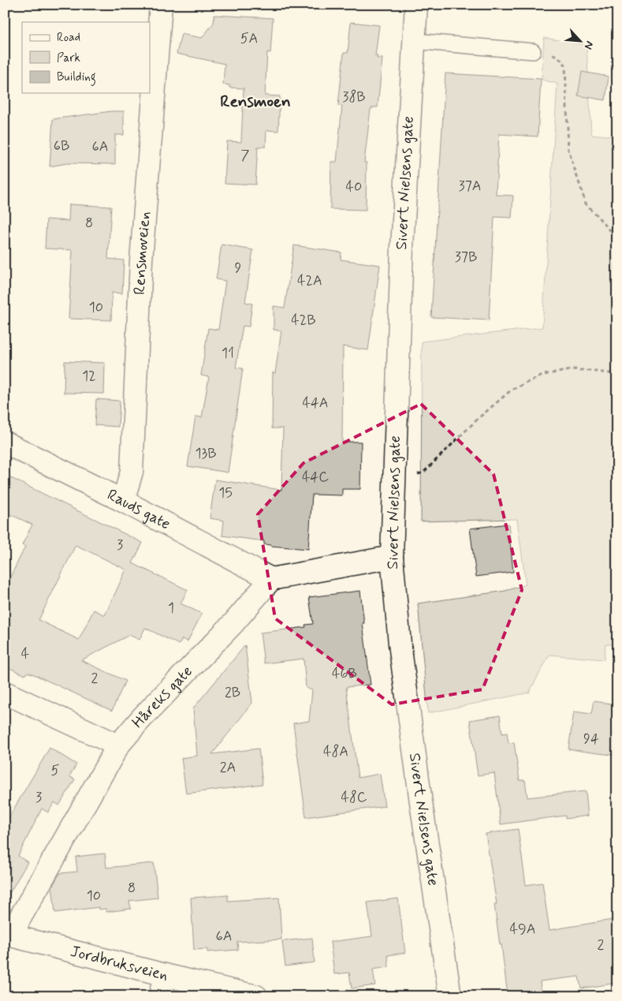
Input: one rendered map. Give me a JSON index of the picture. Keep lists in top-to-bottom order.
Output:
{
  "streets": {
    "street": [
      "Sivert Nielsens gate",
      "Rensmoveien",
      "Rauds gate",
      "Håreks gate",
      "Jordbruksveien"
    ]
  },
  "crossings": [
    ["Rensmoveien", "Rauds gate"],
    ["Rauds gate", "Håreks gate"],
    ["Håreks gate", "Jordbruksveien"]
  ],
  "districts": ["Rensmoen"],
  "house_numbers": [
    "5A",
    "38B",
    "6B",
    "6A",
    "7",
    "37A",
    "40",
    "8",
    "37B",
    "9",
    "42A",
    "10",
    "42B",
    "11",
    "12",
    "44A",
    "13B",
    "44C",
    "15",
    "3",
    "1",
    "4",
    "46B",
    "2",
    "2B",
    "94",
    "48A",
    "2A",
    "5",
    "3",
    "48C",
    "8",
    "10",
    "49A",
    "6A",
    "2"
  ],
  "legend": ["Road", "Park", "Building"],
  "north": "bottom right"
}
